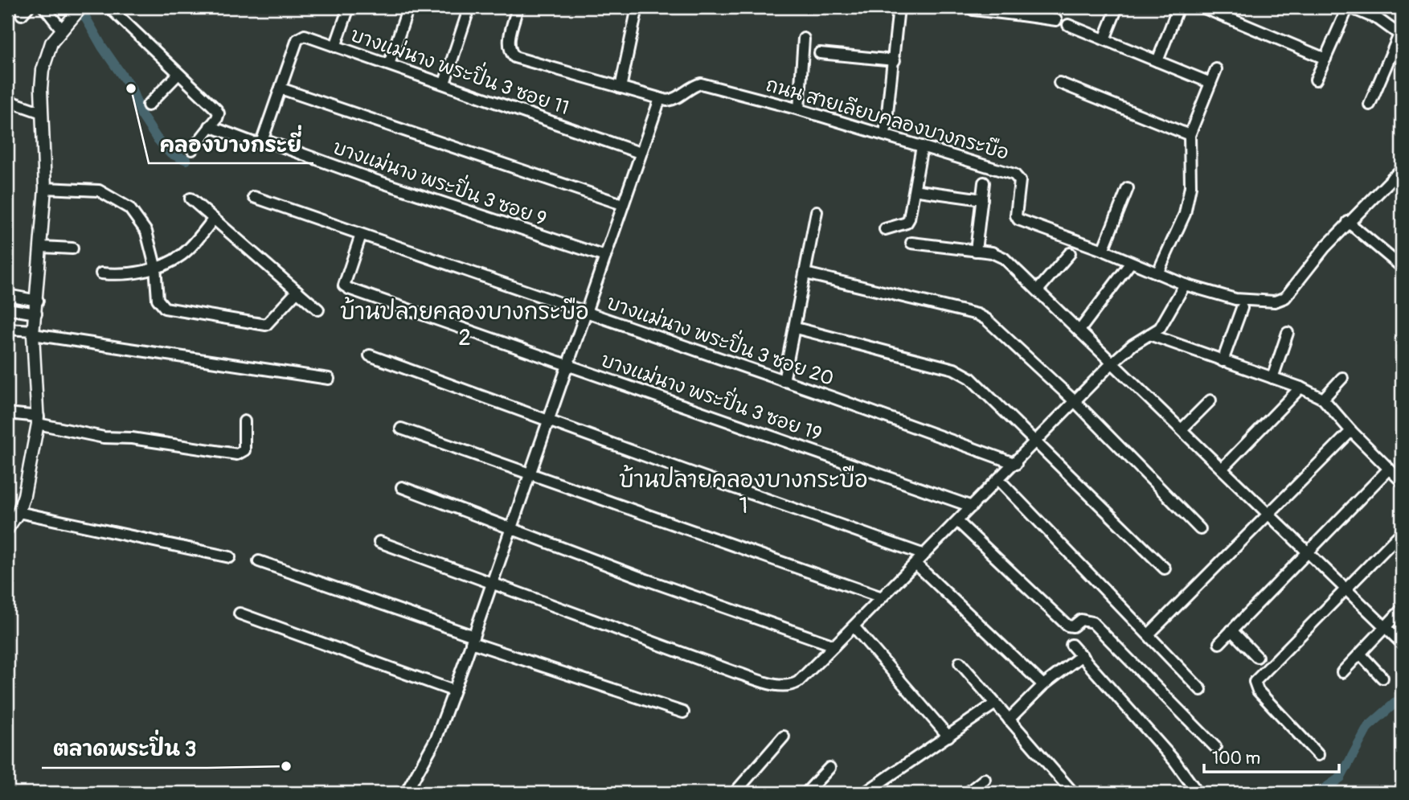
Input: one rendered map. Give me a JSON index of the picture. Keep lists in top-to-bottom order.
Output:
{
  "streets": {
    "street": [
      "บางแม่นาง พระปิ่น 3 ซอย 11",
      "ถนน สายเลียบคลองบางกระบือ",
      "บางแม่นาง พระปิ่น 3 ซอย 9",
      "บางแม่นาง พระปิ่น 3 ซอย 20",
      "บางแม่นาง พระปิ่น 3 ซอย 19"
    ]
  },
  "crossings": [
    ["บางแม่นาง พระปิ่น 3 ซอย 11", "บางแม่นาง พระปิ่น 3 ซอย 9"],
    ["บางแม่นาง พระปิ่น 3 ซอย 20", "บางแม่นาง พระปิ่น 3 ซอย 19"]
  ],
  "districts": ["บ้านปลายคลองบางกระบือ 2", "บ้านปลายคลองบางกระบือ 1"],
  "places": ["คลองบางกระยี่", "ตลาดพระปิ่น 3"],
  "scale_bar": "100 m"
}
